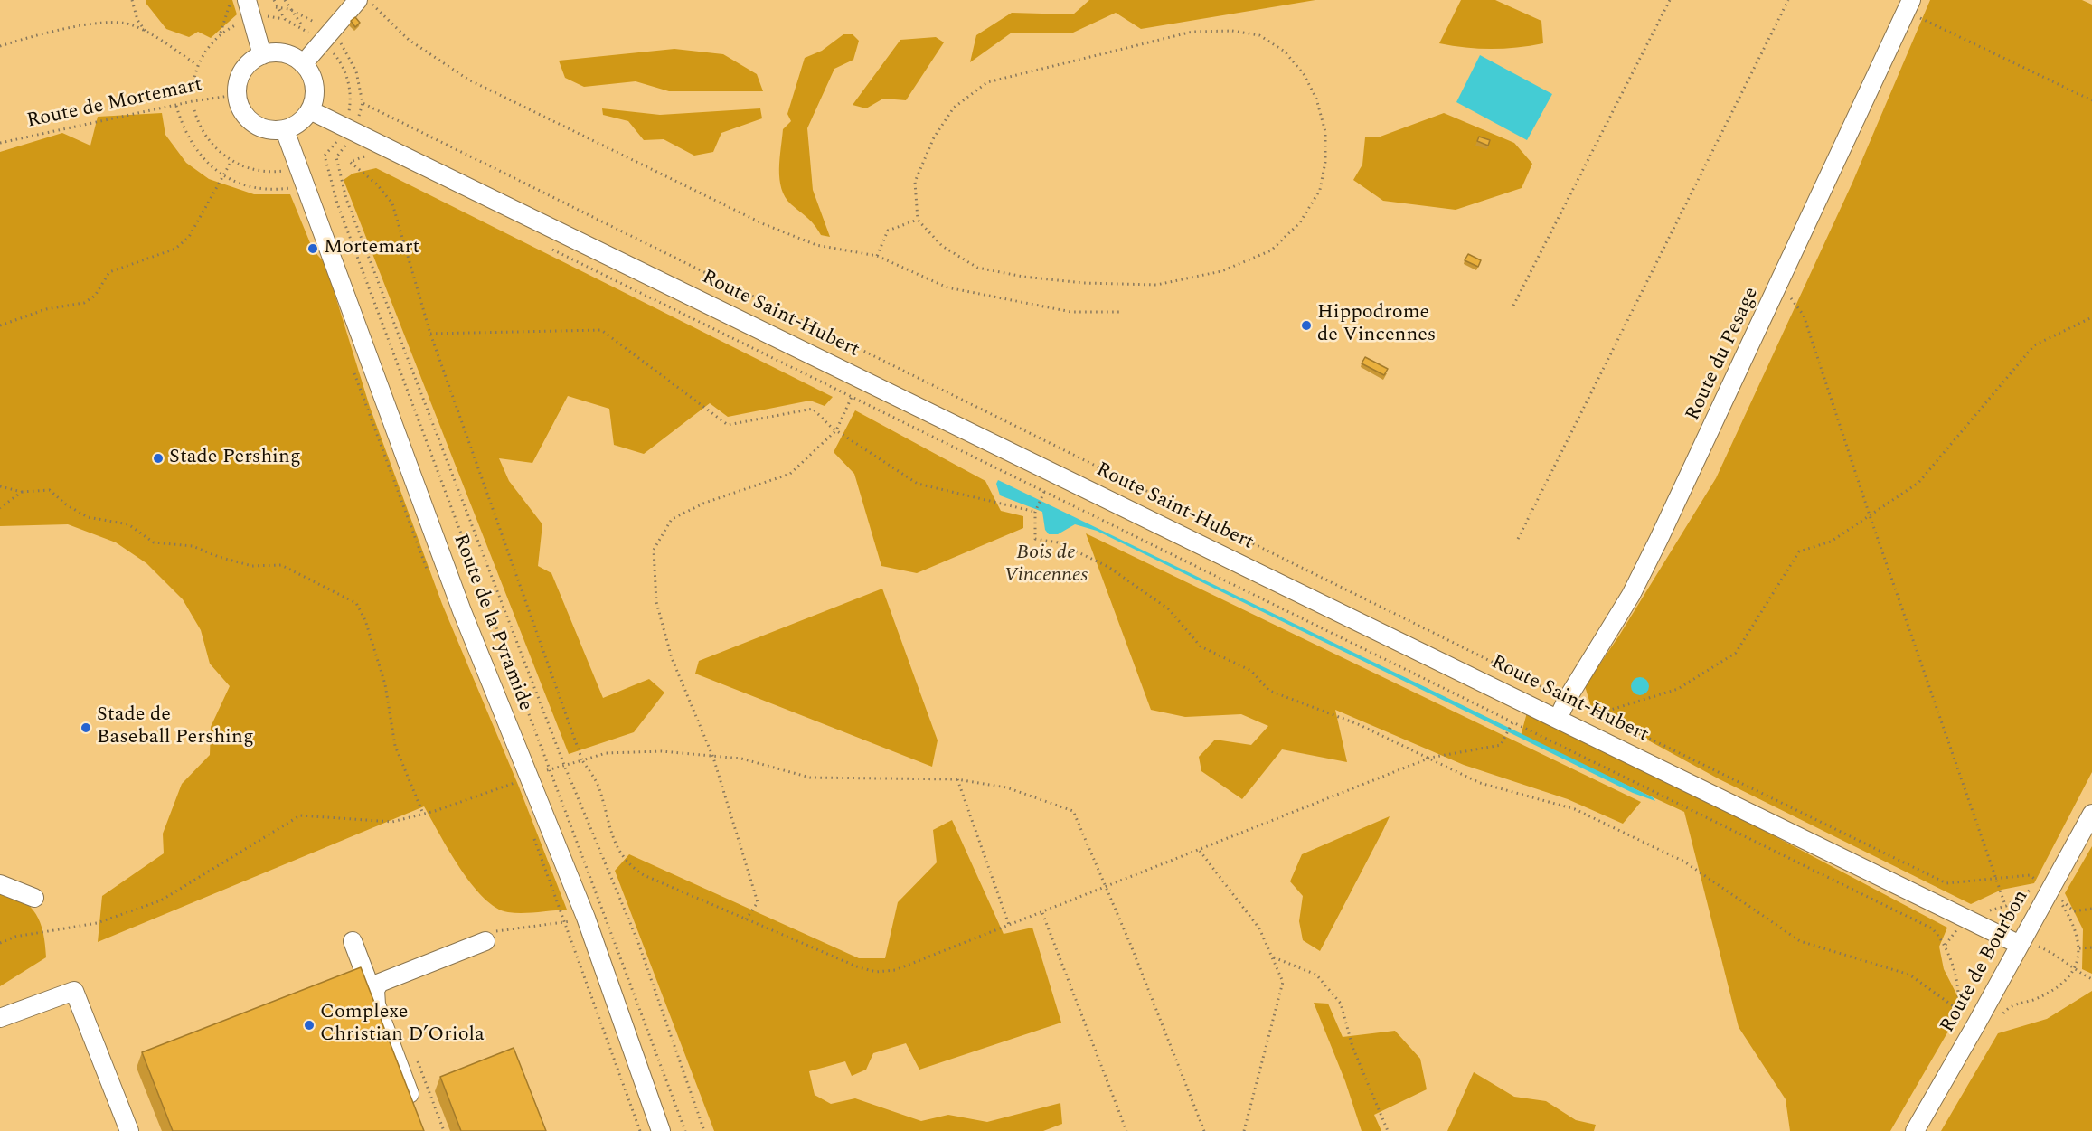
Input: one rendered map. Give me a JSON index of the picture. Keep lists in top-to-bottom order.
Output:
{
  "streets": {
    "street": [
      "Route Saint-Hubert",
      "Route du Pesage",
      "Route de la Pyramide",
      "Route de Bourbon"
    ],
    "path": ["Route de Mortemart"]
  },
  "crossings": [
    ["Route de Mortemart", "Route Saint-Hubert"],
    ["Route de Mortemart", "Route de la Pyramide"],
    ["Route Saint-Hubert", "Route du Pesage"],
    ["Route Saint-Hubert", "Route de la Pyramide"],
    ["Route Saint-Hubert", "Route de Bourbon"]
  ],
  "parks": ["Bois de Vincennes"],
  "places": [
    "Mortemart",
    "Hippodrome de Vincennes",
    "Stade Pershing",
    "Stade de Baseball Pershing",
    "Complexe Christian D’Oriola"
  ]
}
